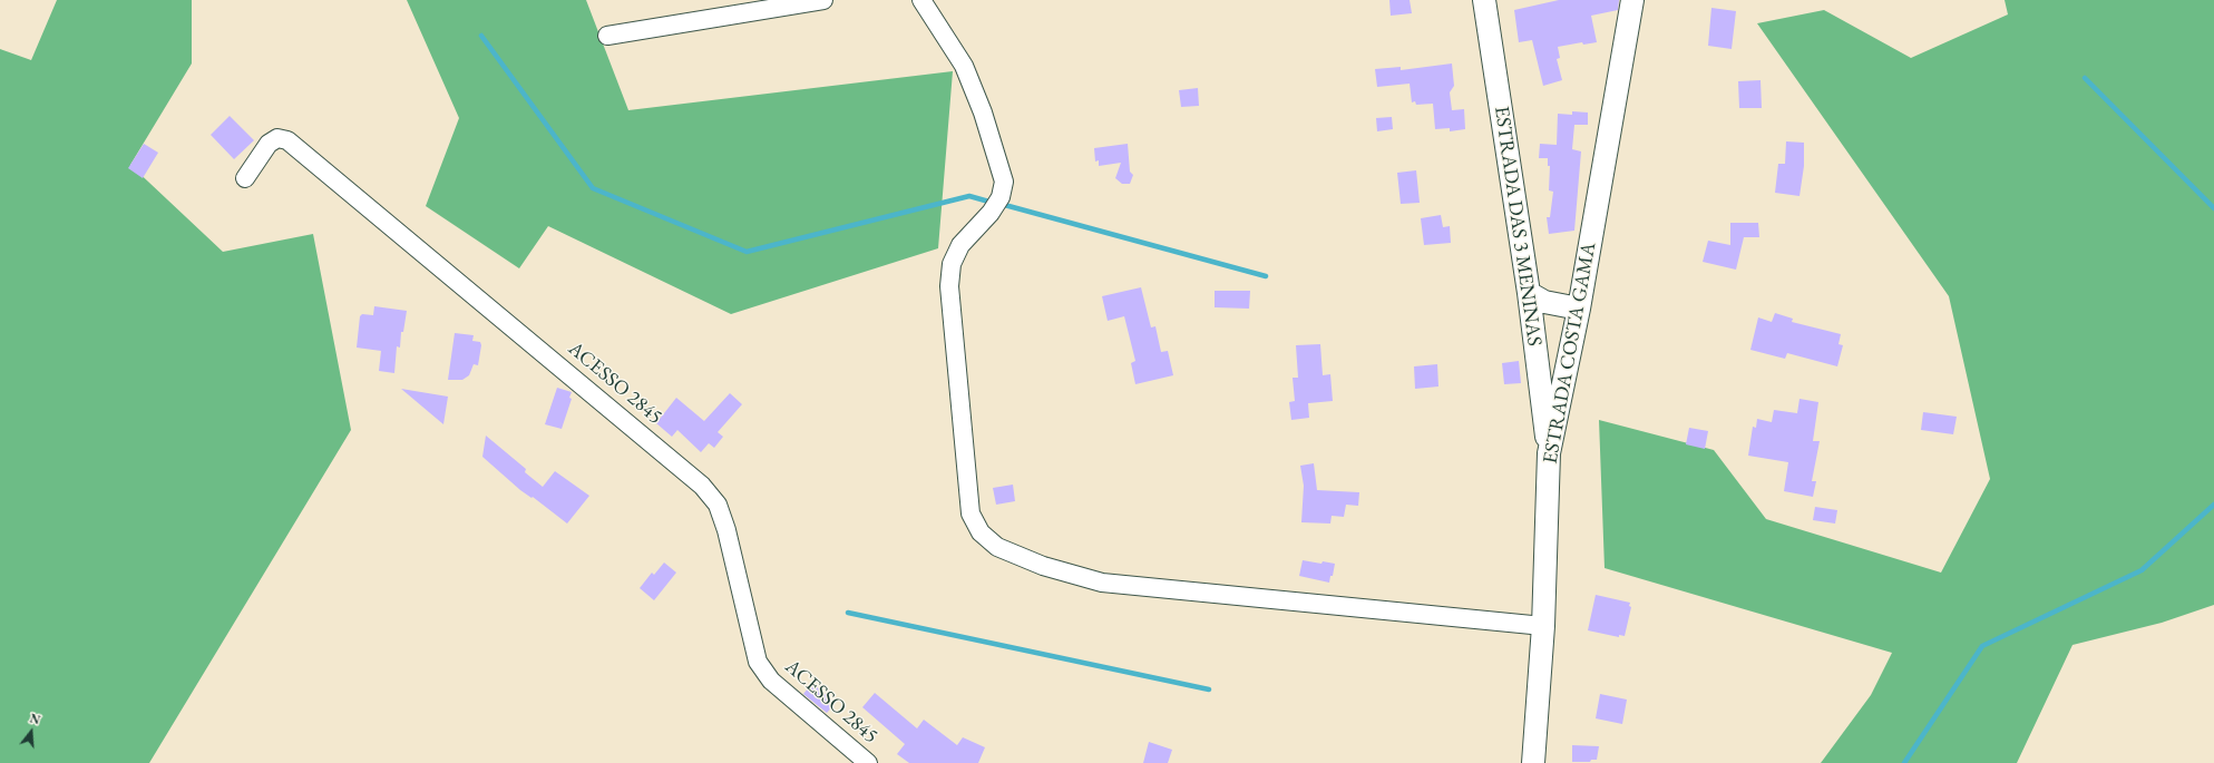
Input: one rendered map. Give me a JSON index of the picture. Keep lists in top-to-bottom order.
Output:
{
  "streets": {
    "main road": ["ESTRADA DAS 3 MENINAS", "ESTRADA COSTA GAMA"],
    "street": ["ACESSO 2845"]
  },
  "crossings": [
    ["ESTRADA DAS 3 MENINAS", "ESTRADA COSTA GAMA"]
  ],
  "north": "top"
}
